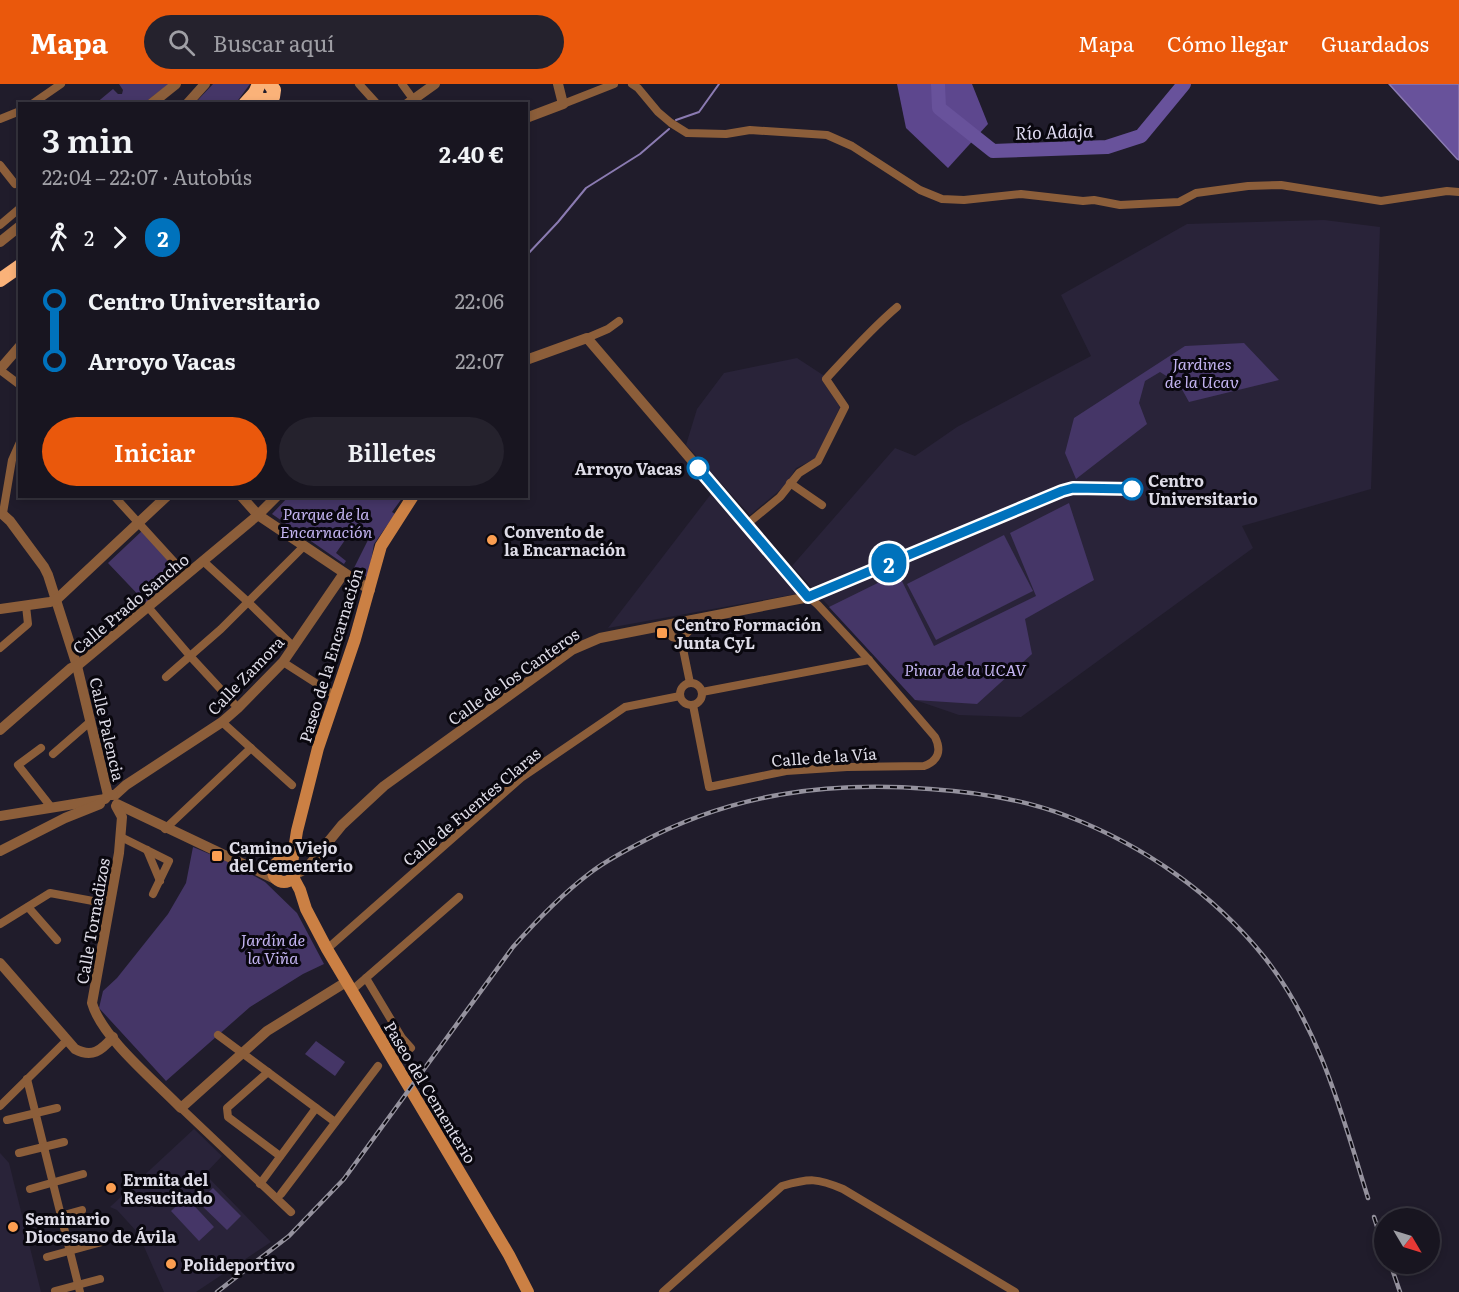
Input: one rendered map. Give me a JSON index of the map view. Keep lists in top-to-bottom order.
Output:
{
  "streets": {
    "main road": ["Paseo de la Encarnación", "Paseo del Cementerio"],
    "street": [
      "Calle Prado Sancho",
      "Calle Zamora",
      "Calle de los Canteros",
      "Calle Palencia",
      "Calle de la Vía",
      "Calle de Fuentes Claras",
      "Calle Tornadizos"
    ]
  },
  "crossings": [
    ["Calle Prado Sancho", "Calle Palencia"],
    ["Paseo de la Encarnación", "Calle de los Canteros"],
    ["Paseo de la Encarnación", "Paseo del Cementerio"],
    ["Calle Zamora", "Calle Palencia"],
    ["Calle Zamora", "Calle Tornadizos"],
    ["Calle de los Canteros", "Paseo del Cementerio"],
    ["Calle Palencia", "Calle Tornadizos"],
    ["Calle de la Vía", "Calle de Fuentes Claras"],
    ["Calle de Fuentes Claras", "Paseo del Cementerio"]
  ],
  "water": ["Río Adaja"],
  "parks": [
    "Jardines de la Ucav",
    "Parque de la Encarnación",
    "Pinar de la UCAV",
    "Jardín de la Viña"
  ],
  "places": {
    "other": [
      "Arroyo Vacas",
      "Centro Universitario",
      "Convento de la Encarnación",
      "Ermita del Resucitado",
      "Seminario Diocesano de Ávila",
      "Polideportivo"
    ],
    "transit": ["Centro Formación Junta CyL", "Camino Viejo del Cementerio"]
  },
  "lines": ["bus line 2"],
  "north": "bottom right",
  "page": {
    "header": "Mapa",
    "search": "Buscar aquí",
    "nav": ["Mapa", "Cómo llegar", "Guardados"],
    "on_map": "2",
    "heading": ["3 min", "22:04 – 22:07 · Autobús", "2.40 €"],
    "legs": ["2", "2"],
    "list": [
      {
        "name": "Centro Universitario",
        "value": "22:06"
      },
      {
        "name": "Arroyo Vacas",
        "value": "22:07"
      }
    ],
    "buttons": ["Iniciar", "Billetes"]
  }
}
